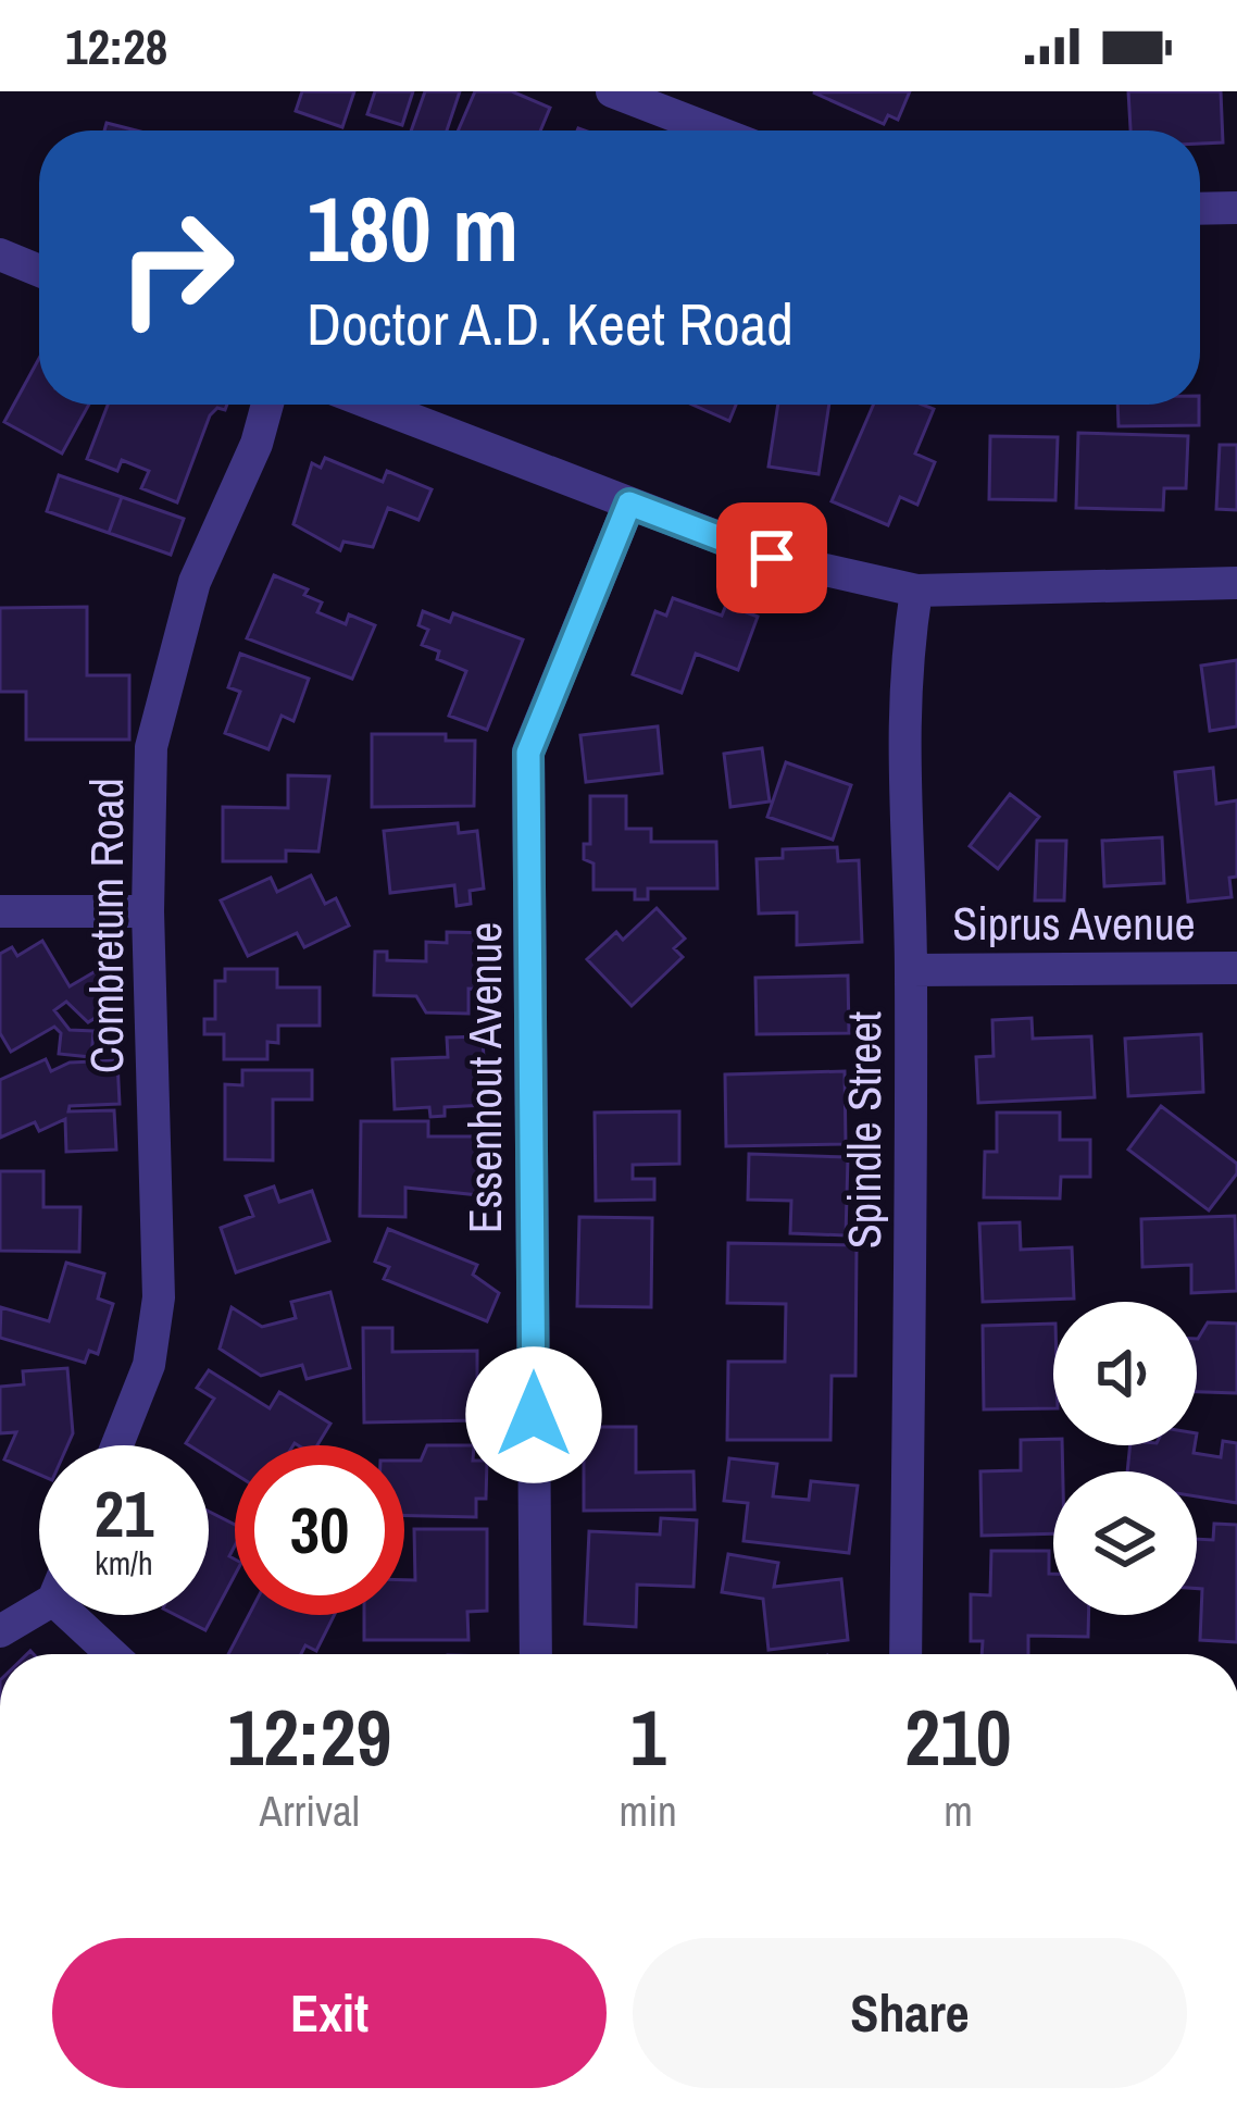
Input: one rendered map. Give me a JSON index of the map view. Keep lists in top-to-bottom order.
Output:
{
  "streets": {
    "street": [
      "Siprus Avenue",
      "Combretum Road",
      "Essenhout Avenue",
      "Spindle Street"
    ]
  },
  "crossings": [
    ["Siprus Avenue", "Spindle Street"]
  ],
  "page": {
    "status": "12:28",
    "turn": ["180 m", "Doctor A.D. Keet Road"],
    "speed": "21 km/h",
    "limit": "30",
    "eta": [
      "12:29",
      "Arrival",
      "1",
      "min",
      "210",
      "m"
    ],
    "buttons": ["Exit", "Share"]
  }
}
